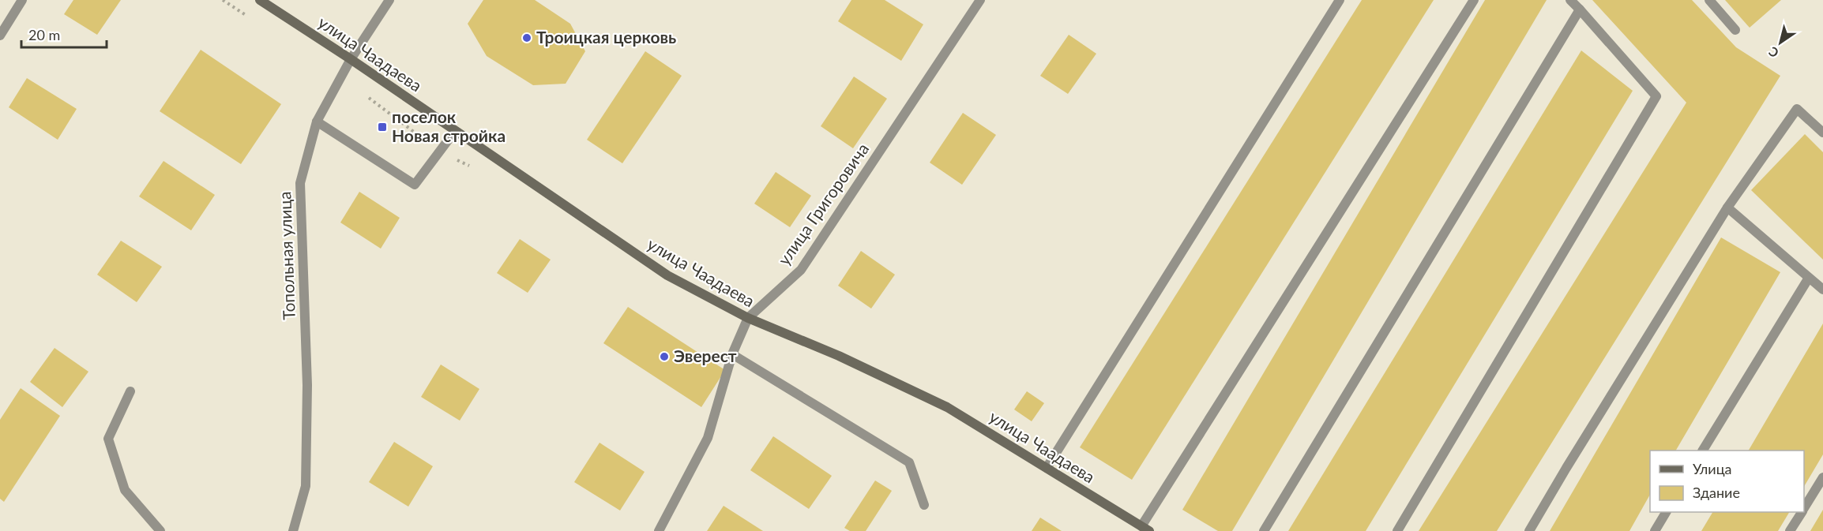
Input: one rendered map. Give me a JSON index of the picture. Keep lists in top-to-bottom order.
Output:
{
  "streets": {
    "street": ["улица Чаадаева", "улица Григоровича", "Топольная улица"]
  },
  "crossings": [
    ["улица Чаадаева", "улица Григоровича"],
    ["улица Чаадаева", "Топольная улица"]
  ],
  "places": {
    "other": ["Троицкая церковь", "Эверест"],
    "transit": ["поселок Новая стройка"]
  },
  "legend": ["Улица", "Здание"],
  "scale_bar": "20 m",
  "north": "bottom left"
}
